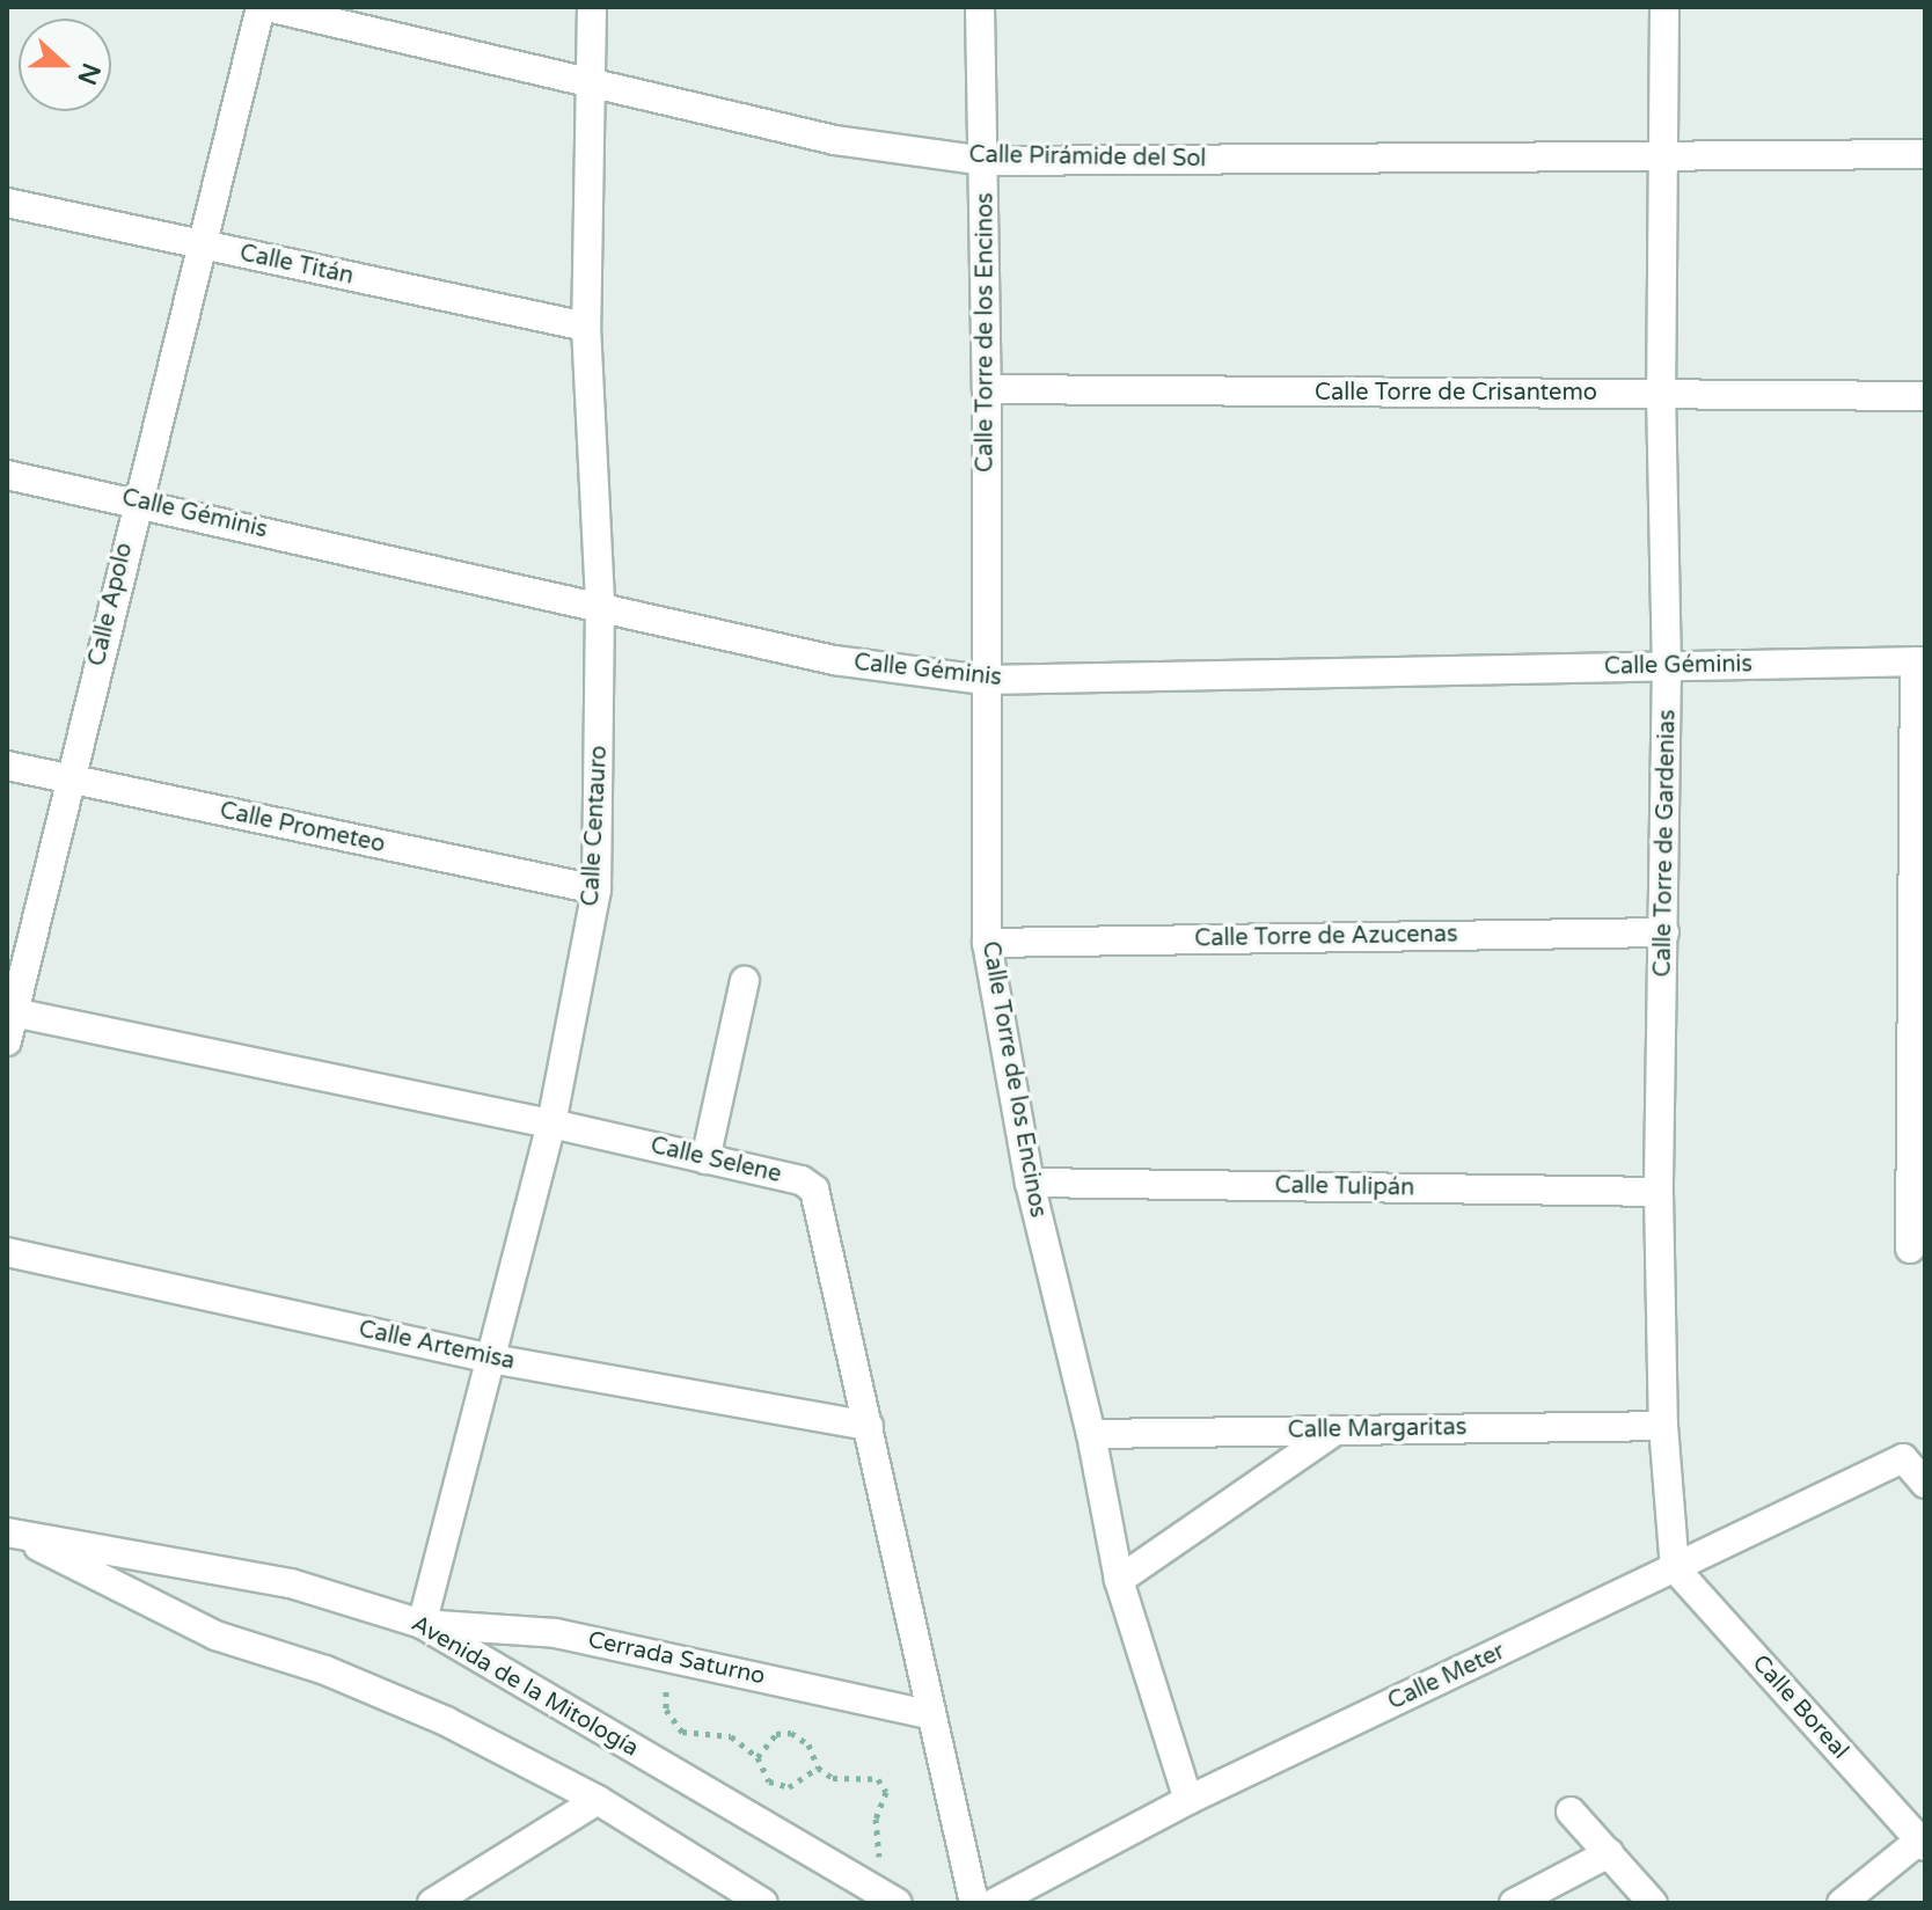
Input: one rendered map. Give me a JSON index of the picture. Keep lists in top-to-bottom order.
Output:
{
  "streets": {
    "street": [
      "Calle Pirámide del Sol",
      "Calle Titán",
      "Calle Torre de los Encinos",
      "Calle Torre de Crisantemo",
      "Calle Géminis",
      "Calle Apolo",
      "Calle Centauro",
      "Calle Prometeo",
      "Calle Torre de Gardenias",
      "Calle Torre de Azucenas",
      "Calle Selene",
      "Calle Tulipán",
      "Calle Artemisa",
      "Calle Margaritas",
      "Cerrada Saturno",
      "Calle Meter",
      "Avenida de la Mitología",
      "Calle Boreal"
    ]
  },
  "crossings": [
    ["Calle Pirámide del Sol", "Calle Torre de los Encinos"],
    ["Calle Pirámide del Sol", "Calle Apolo"],
    ["Calle Pirámide del Sol", "Calle Centauro"],
    ["Calle Pirámide del Sol", "Calle Torre de Gardenias"],
    ["Calle Titán", "Calle Apolo"],
    ["Calle Titán", "Calle Centauro"],
    ["Calle Torre de los Encinos", "Calle Torre de Crisantemo"],
    ["Calle Torre de los Encinos", "Calle Géminis"],
    ["Calle Torre de los Encinos", "Calle Torre de Azucenas"],
    ["Calle Torre de los Encinos", "Calle Tulipán"],
    ["Calle Torre de los Encinos", "Calle Margaritas"],
    ["Calle Torre de los Encinos", "Calle Meter"],
    ["Calle Torre de Crisantemo", "Calle Torre de Gardenias"],
    ["Calle Géminis", "Calle Apolo"],
    ["Calle Géminis", "Calle Centauro"],
    ["Calle Géminis", "Calle Torre de Gardenias"],
    ["Calle Apolo", "Calle Prometeo"],
    ["Calle Apolo", "Calle Selene"],
    ["Calle Centauro", "Calle Prometeo"],
    ["Calle Centauro", "Calle Selene"],
    ["Calle Centauro", "Calle Artemisa"],
    ["Calle Centauro", "Cerrada Saturno"],
    ["Calle Centauro", "Avenida de la Mitología"],
    ["Calle Torre de Gardenias", "Calle Torre de Azucenas"],
    ["Calle Torre de Gardenias", "Calle Tulipán"],
    ["Calle Torre de Gardenias", "Calle Margaritas"],
    ["Calle Torre de Gardenias", "Calle Meter"],
    ["Calle Torre de Gardenias", "Calle Boreal"],
    ["Calle Selene", "Calle Artemisa"],
    ["Calle Selene", "Cerrada Saturno"],
    ["Cerrada Saturno", "Avenida de la Mitología"],
    ["Calle Meter", "Calle Boreal"]
  ],
  "north": "right"
}
